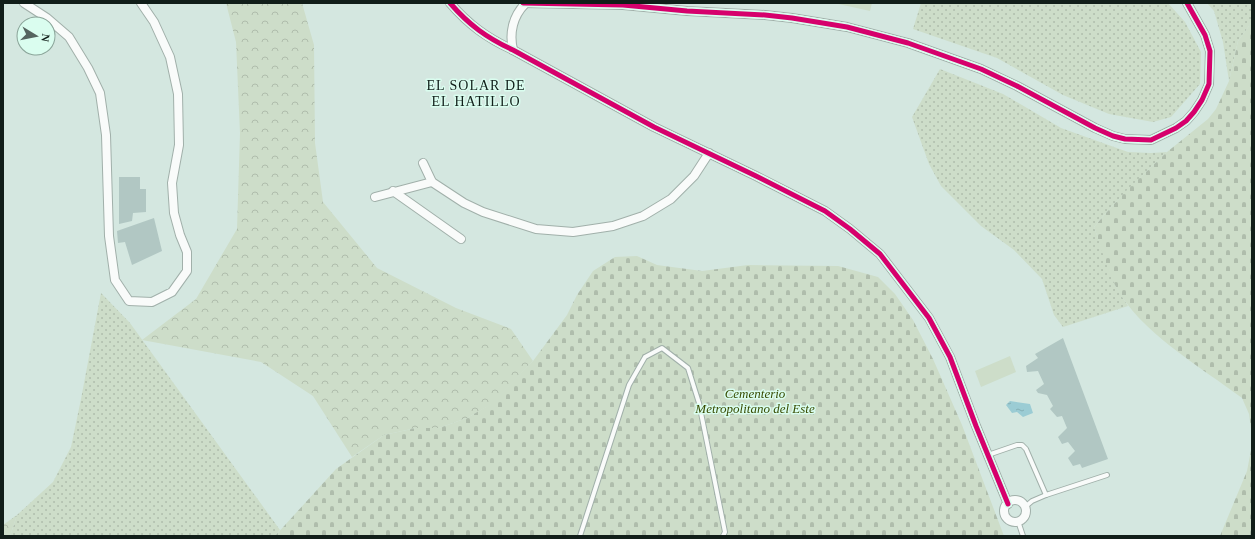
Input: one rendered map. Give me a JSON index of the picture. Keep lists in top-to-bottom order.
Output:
{
  "districts": ["EL SOLAR DE EL HATILLO"],
  "parks": ["Cementerio Metropolitano del Este"],
  "north": "right"
}
